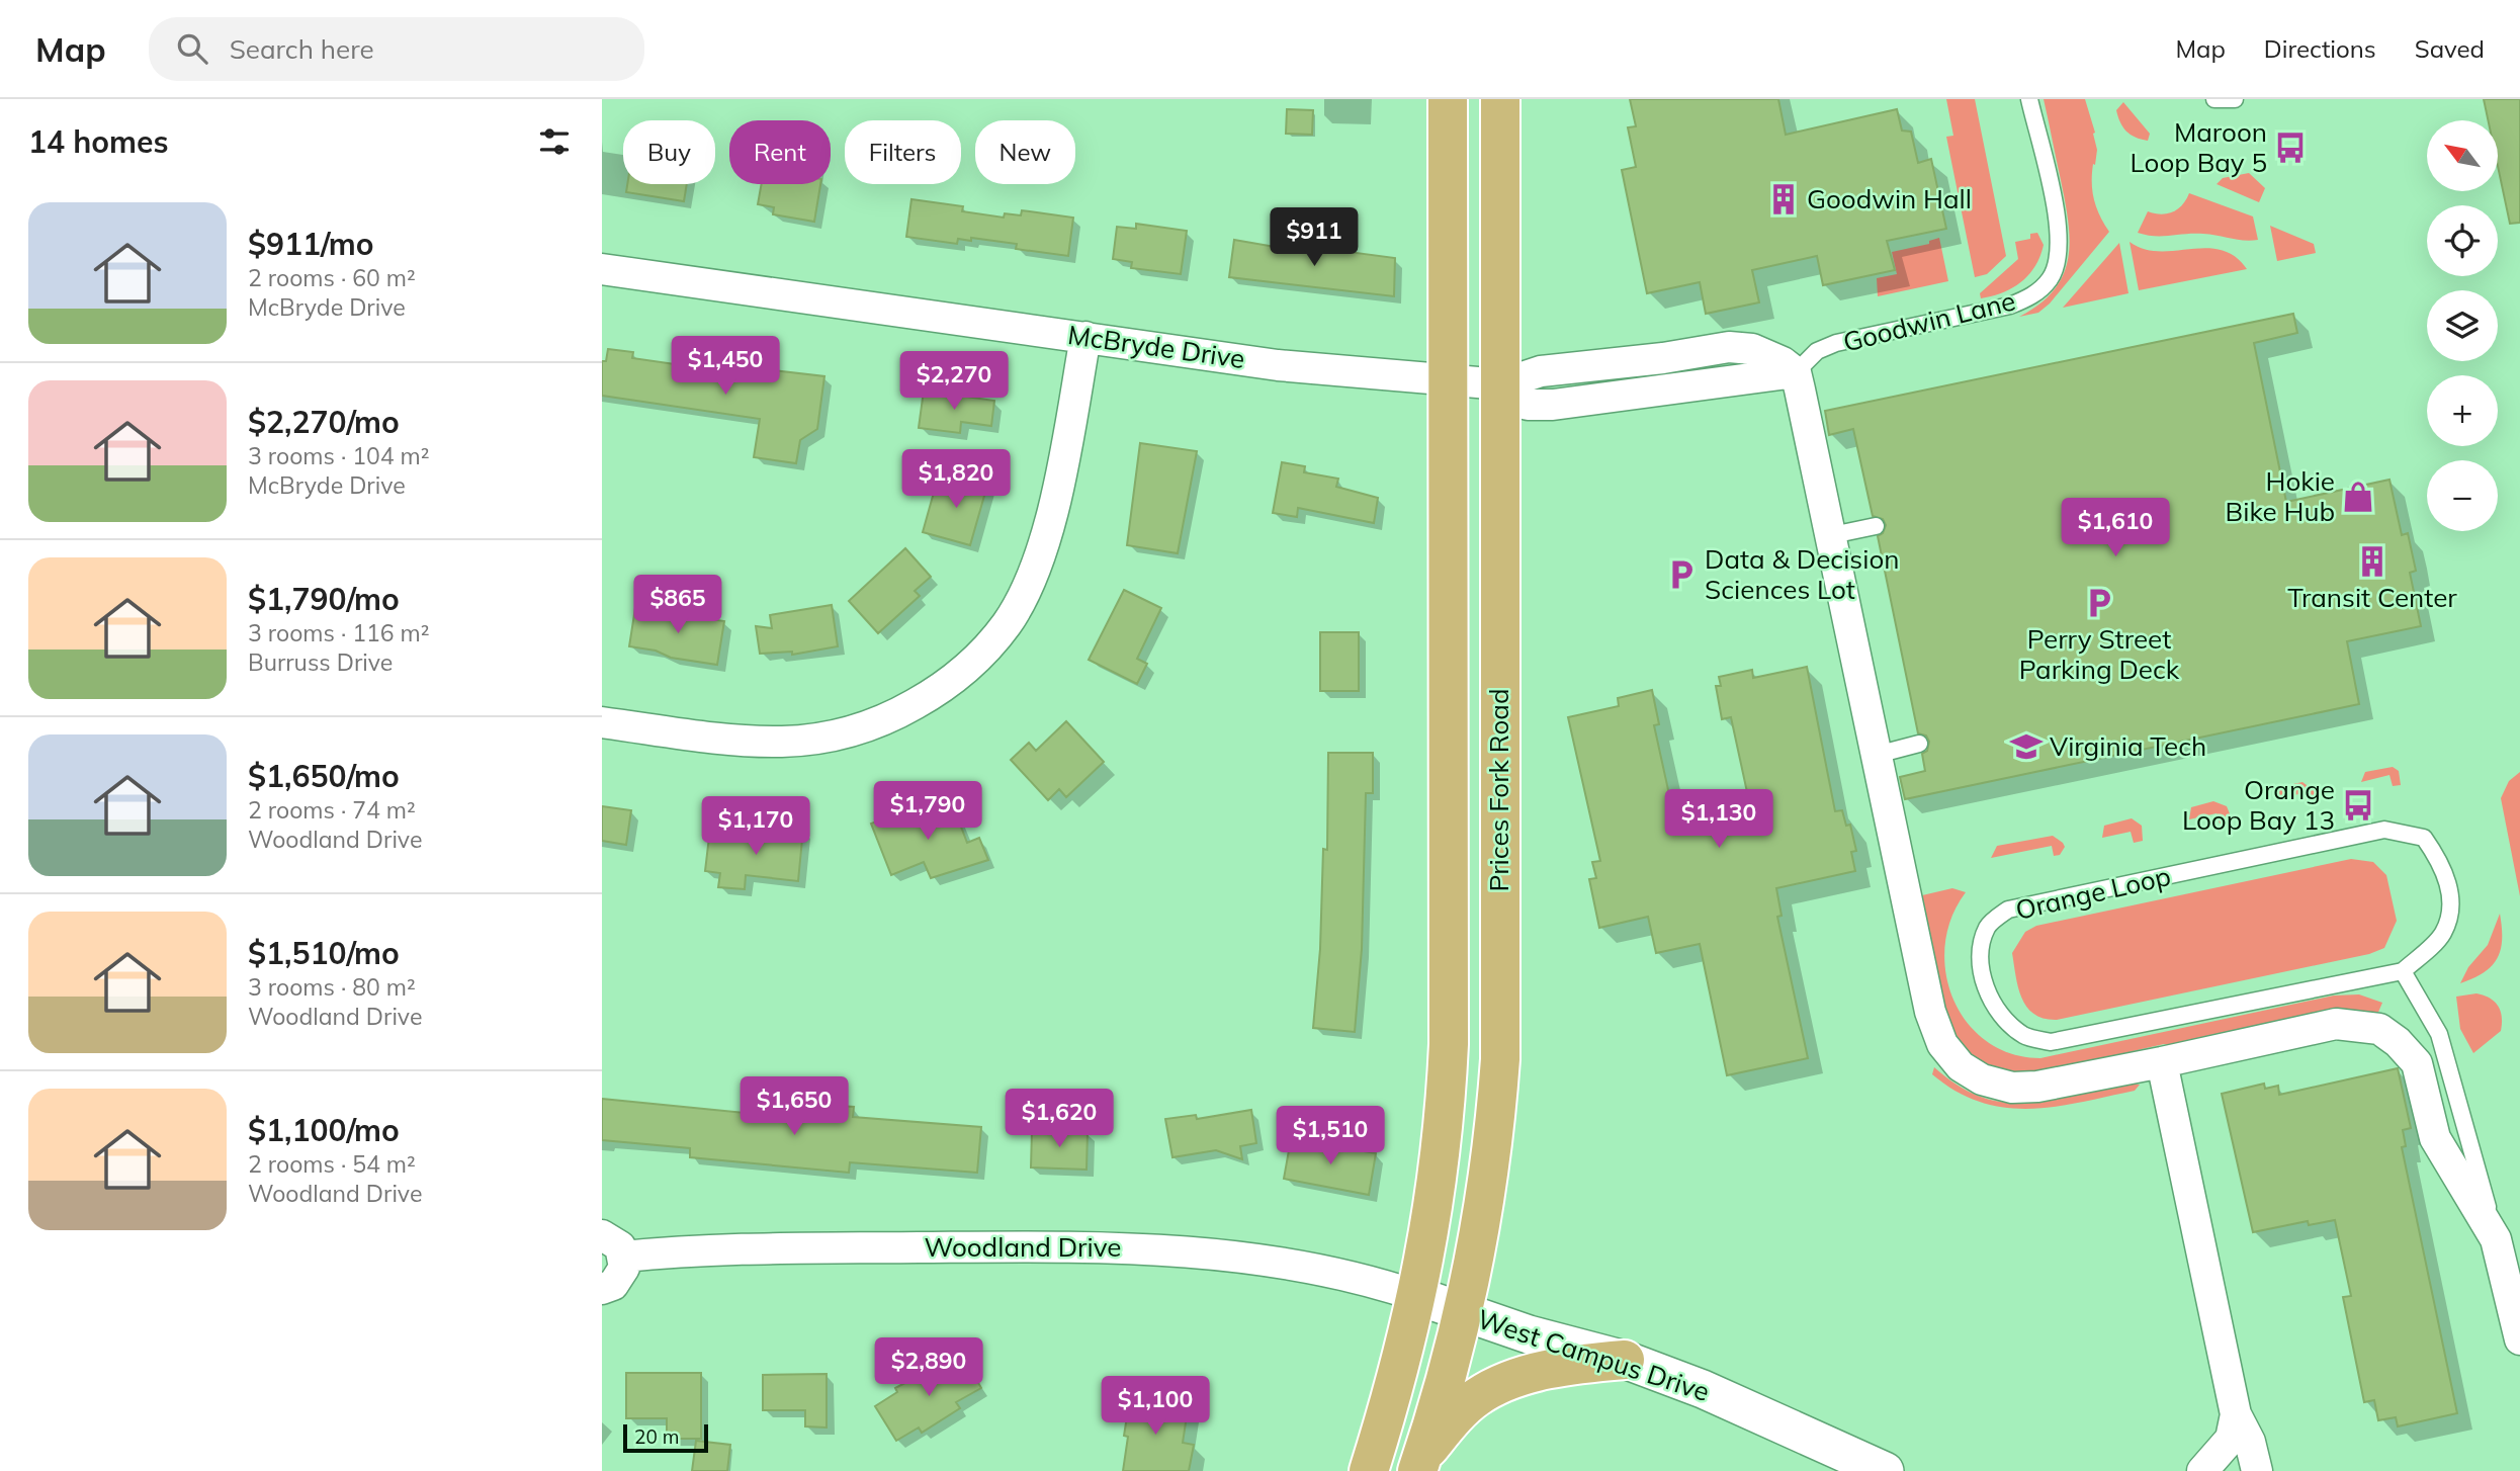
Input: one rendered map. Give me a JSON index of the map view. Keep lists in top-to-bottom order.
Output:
{
  "streets": {
    "main road": ["Prices Fork Road"],
    "street": ["McBryde Drive", "Woodland Drive", "West Campus Drive"],
    "lane": ["Goodwin Lane", "Orange Loop"]
  },
  "crossings": [
    ["McBryde Drive", "Prices Fork Road"],
    ["Prices Fork Road", "Woodland Drive"],
    ["Prices Fork Road", "West Campus Drive"],
    ["Woodland Drive", "West Campus Drive"]
  ],
  "places": {
    "bus stop": ["Maroon Loop Bay 5", "Orange Loop Bay 13"],
    "building": ["Goodwin Hall", "Transit Center"],
    "shop": ["Hokie Bike Hub"],
    "parking": ["Data & Decision Sciences Lot", "Perry Street Parking Deck"],
    "school or university": ["Virginia Tech"]
  },
  "scale_bar": "20 m",
  "north": "top left",
  "page": {
    "header": "Map",
    "search": "Search here",
    "nav": ["Map", "Directions", "Saved"],
    "heading": "14 homes",
    "map_buttons": ["+", "−"],
    "chip": [
      "Buy",
      "Rent",
      "Filters",
      "New"
    ],
    "list": [
      {
        "name": "$911/mo",
        "note": "2 rooms · 60 m² · McBryde Drive"
      },
      {
        "name": "$2,270/mo",
        "note": "3 rooms · 104 m² · McBryde Drive"
      },
      {
        "name": "$1,790/mo",
        "note": "3 rooms · 116 m² · Burruss Drive"
      },
      {
        "name": "$1,650/mo",
        "note": "2 rooms · 74 m² · Woodland Drive"
      },
      {
        "name": "$1,510/mo",
        "note": "3 rooms · 80 m² · Woodland Drive"
      },
      {
        "name": "$1,100/mo",
        "note": "2 rooms · 54 m² · Woodland Drive"
      }
    ],
    "price": [
      "$911",
      "$1,450",
      "$2,270",
      "$1,820",
      "$1,610",
      "$865",
      "$1,790",
      "$1,130",
      "$1,170",
      "$1,650",
      "$1,620",
      "$1,510",
      "$2,890",
      "$1,100"
    ],
    "scale": "20 m"
  }
}
